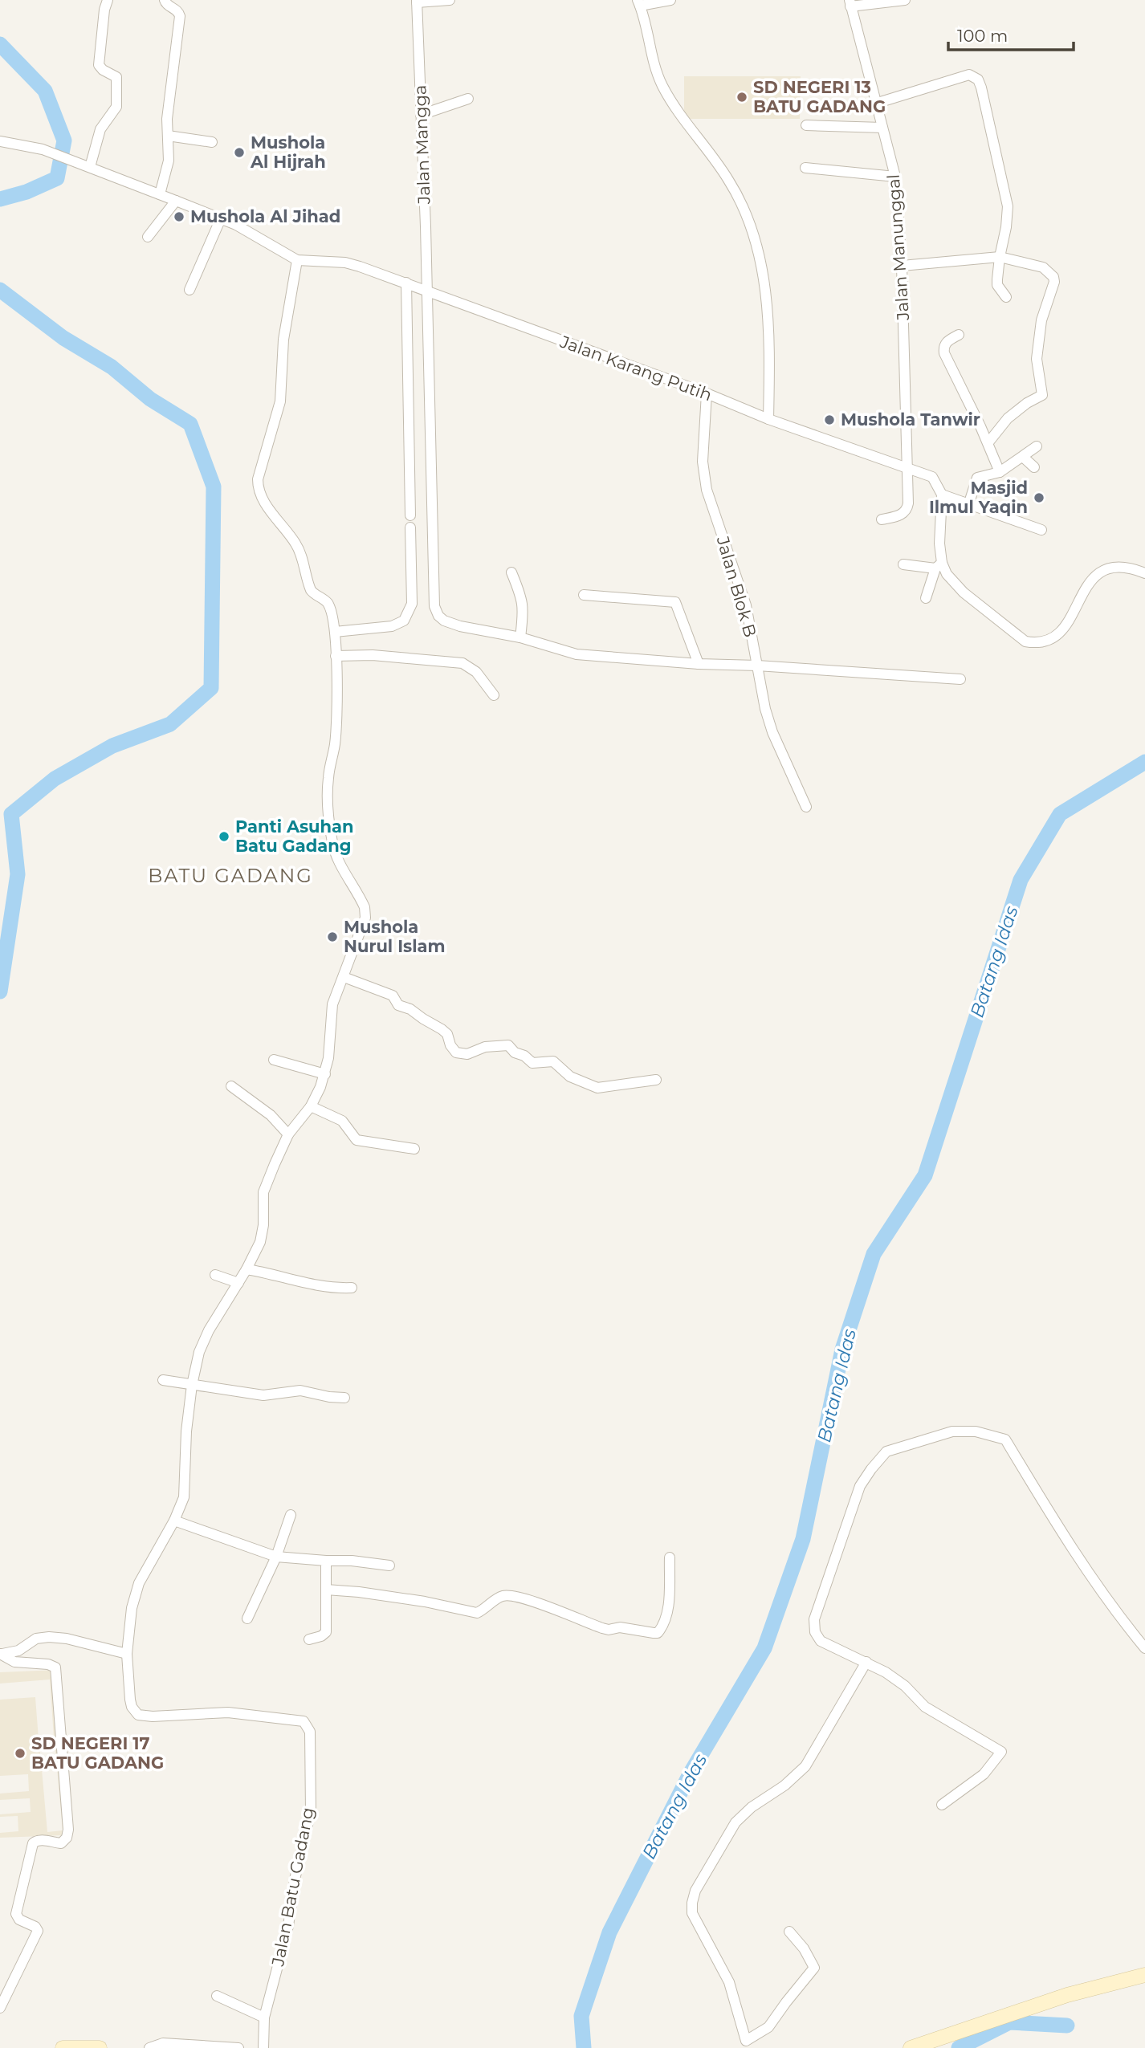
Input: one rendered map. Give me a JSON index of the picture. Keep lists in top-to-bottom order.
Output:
{
  "streets": {
    "street": [
      "Jalan Mangga",
      "Jalan Manunggal",
      "Jalan Karang Putih",
      "Jalan Blok B",
      "Jalan Batu Gadang"
    ]
  },
  "crossings": [
    ["Jalan Mangga", "Jalan Karang Putih"],
    ["Jalan Manunggal", "Jalan Karang Putih"],
    ["Jalan Karang Putih", "Jalan Blok B"],
    ["Jalan Karang Putih", "Jalan Batu Gadang"]
  ],
  "districts": ["BATU GADANG"],
  "water": ["Batang Idas"],
  "places": [
    "SD NEGERI 13 BATU GADANG",
    "Mushola Al Hijrah",
    "Mushola Al Jihad",
    "Mushola Tanwir",
    "Masjid Ilmul Yaqin",
    "Panti Asuhan Batu Gadang",
    "Mushola Nurul Islam",
    "SD NEGERI 17 BATU GADANG"
  ],
  "scale_bar": "100 m"
}
